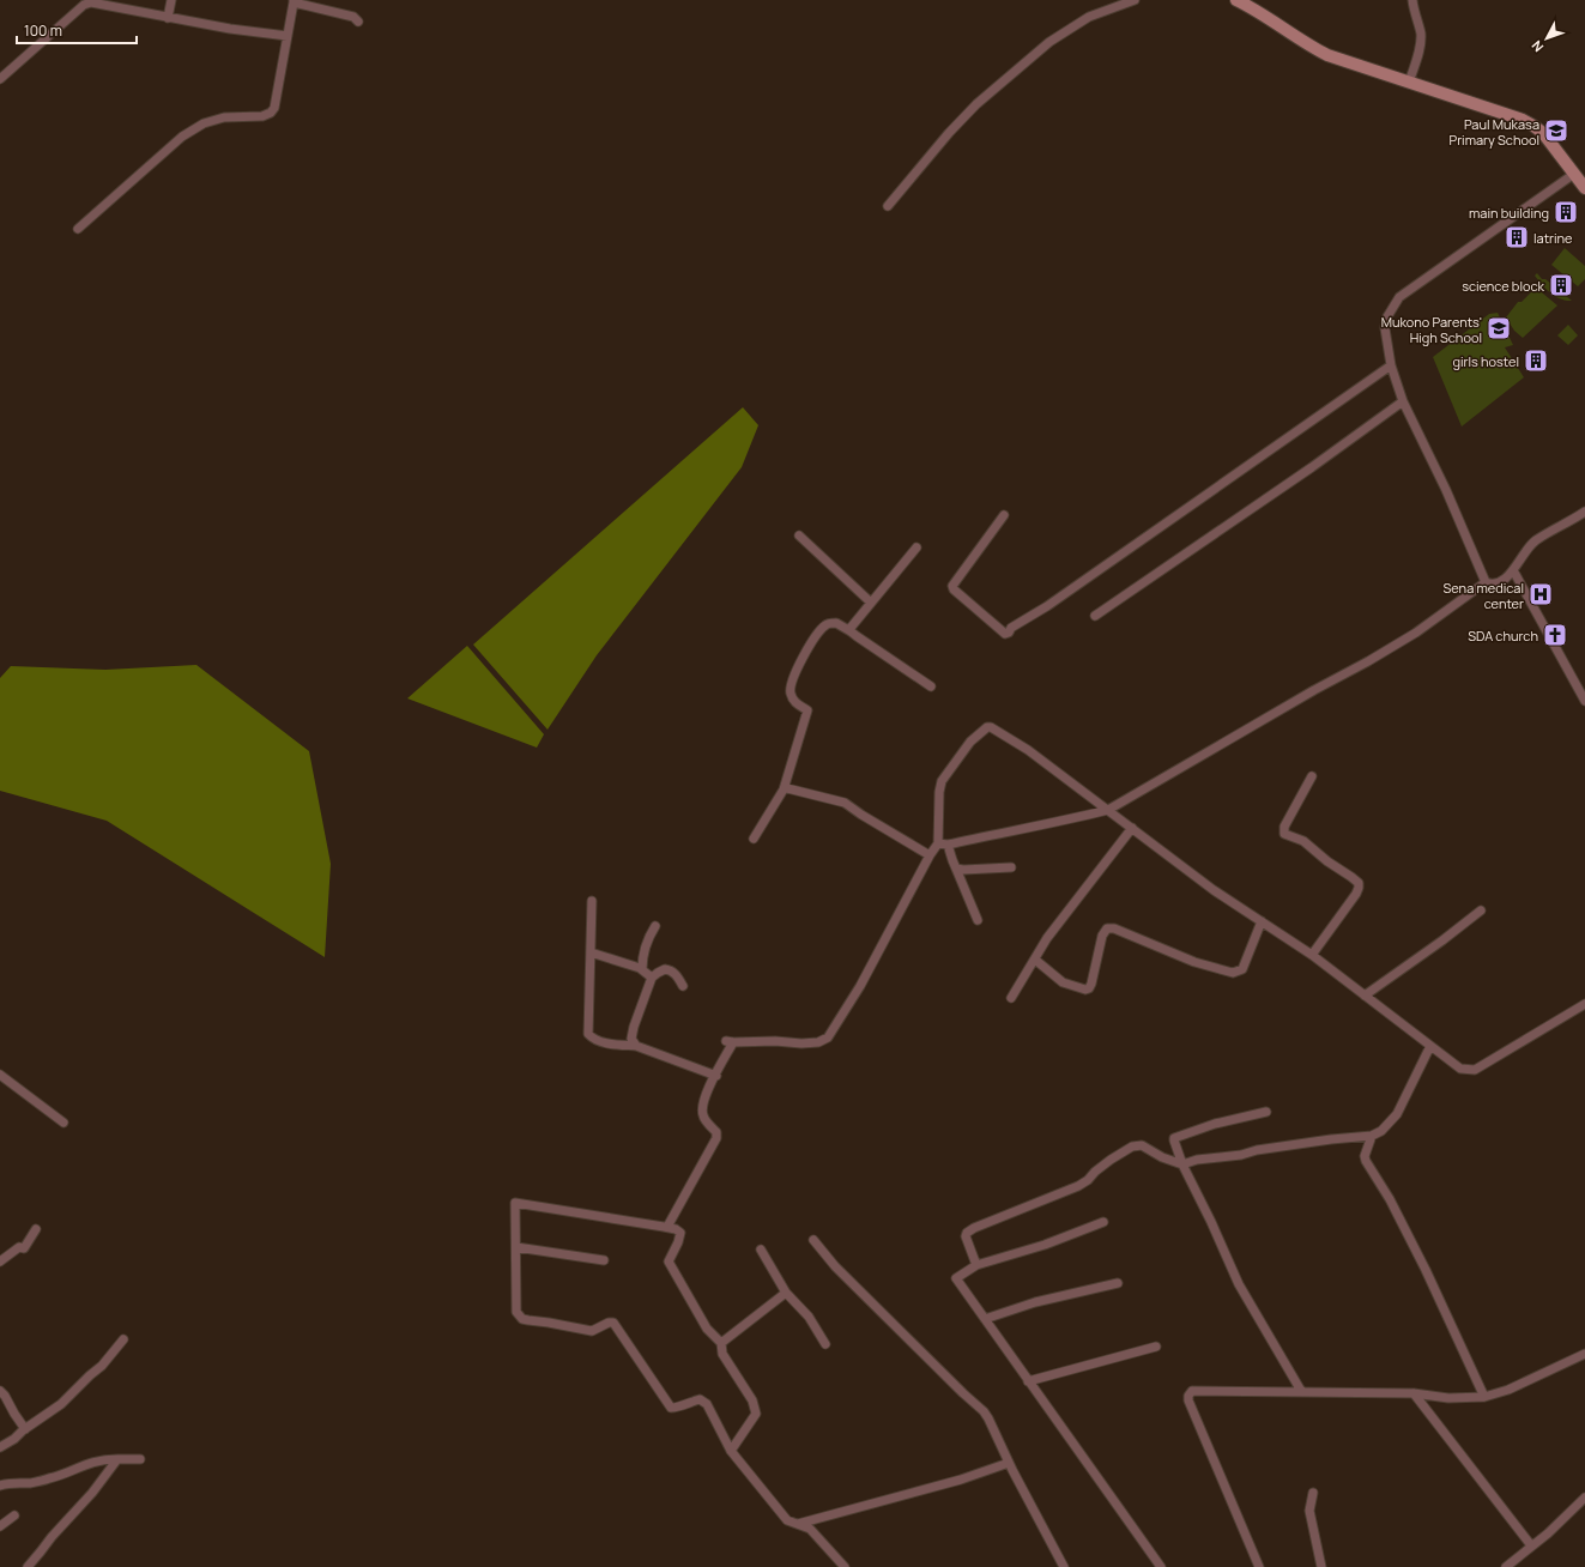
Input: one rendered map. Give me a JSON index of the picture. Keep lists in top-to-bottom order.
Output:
{
  "places": {
    "school or university": ["Paul Mukasa Primary School", "Mukono Parents' High School"],
    "building": [
      "main building",
      "latrine",
      "science block",
      "girls hostel"
    ],
    "hospital": ["Sena medical center"],
    "church": ["SDA church"]
  },
  "scale_bar": "100 m",
  "north": "bottom left"
}
